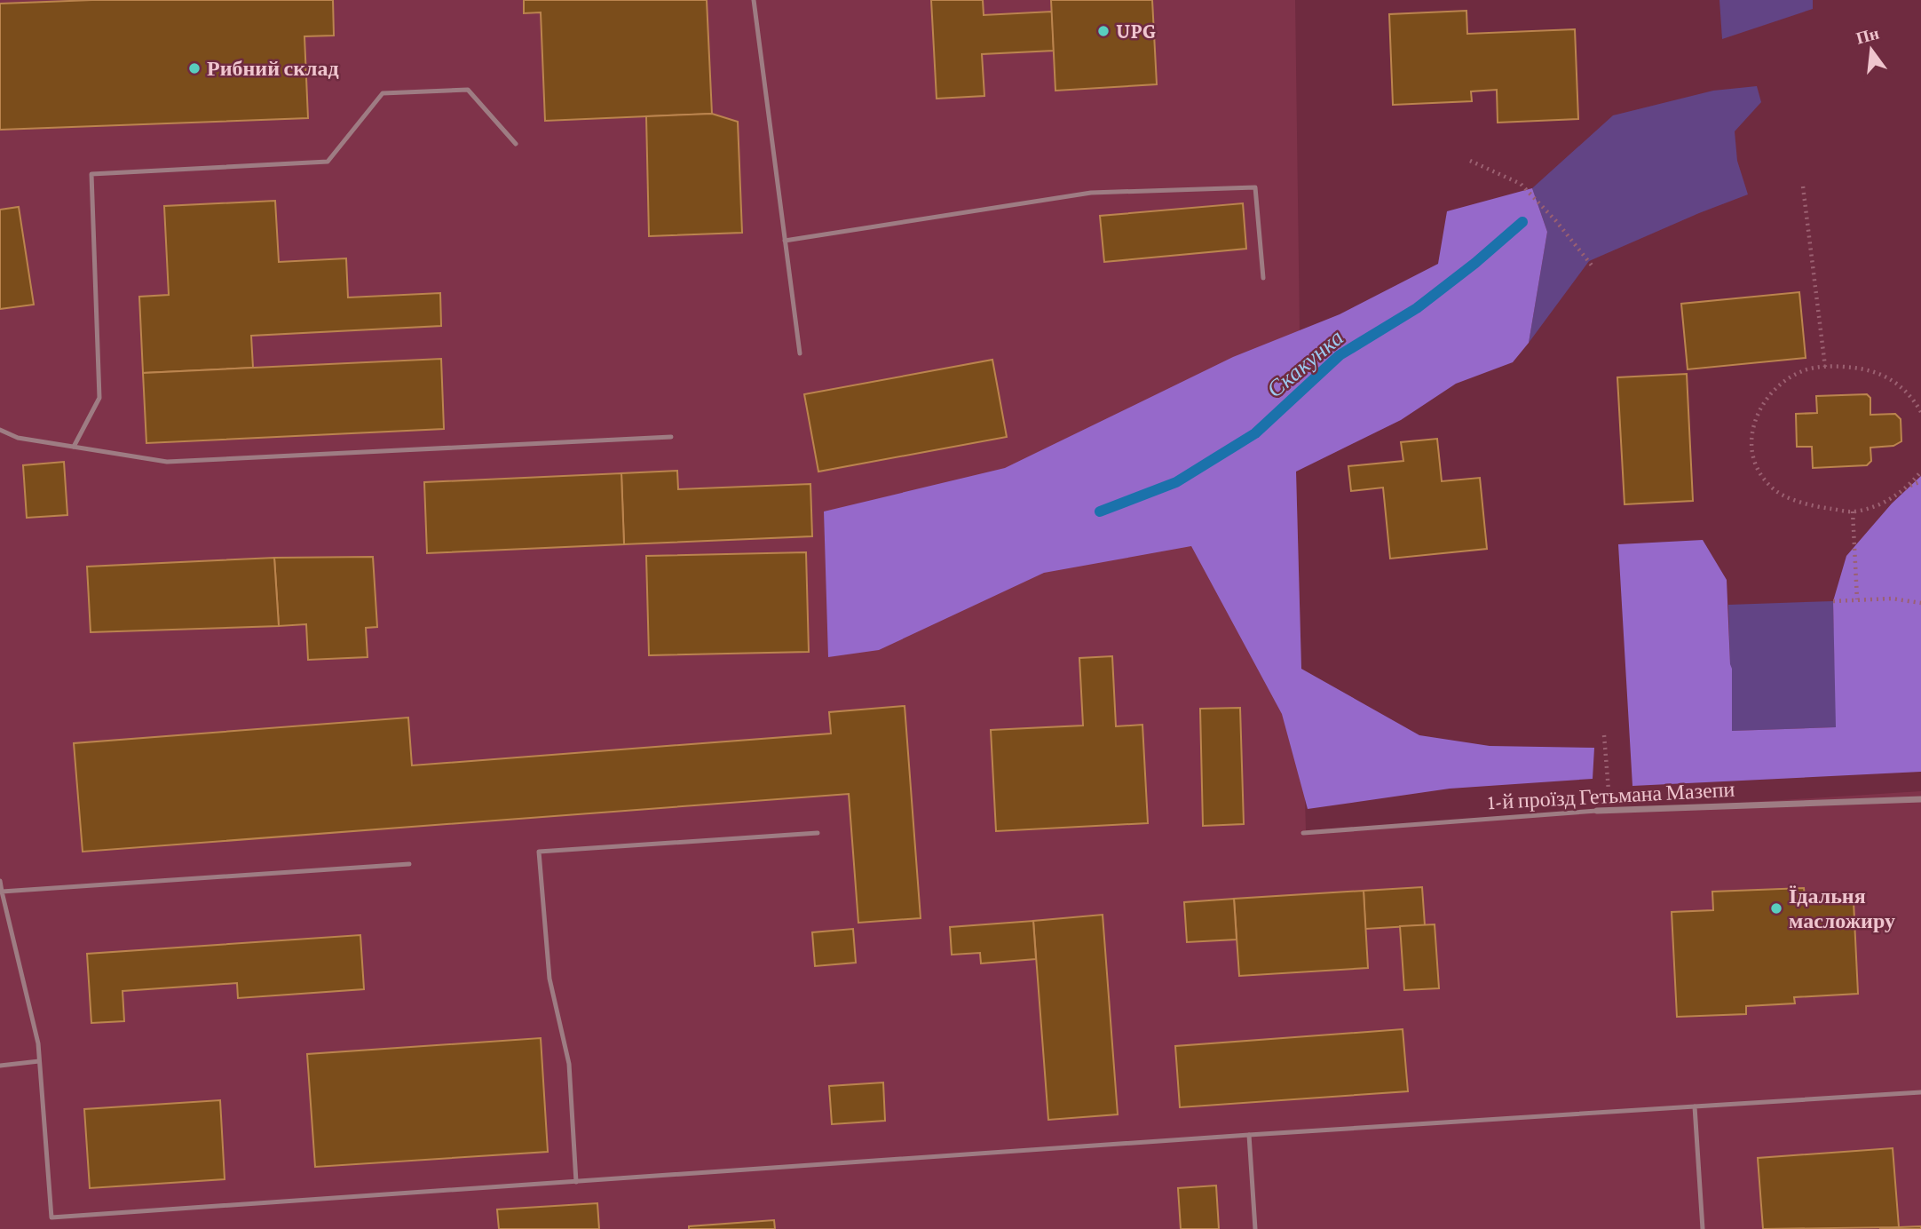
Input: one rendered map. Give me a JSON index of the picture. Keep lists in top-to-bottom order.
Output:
{
  "streets": {
    "street": ["1-й проїзд Гетьмана Мазепи"]
  },
  "water": ["Скакунка"],
  "places": ["UPG", "Рибний склад", "Їдальня масложиру"],
  "north": "top"
}
